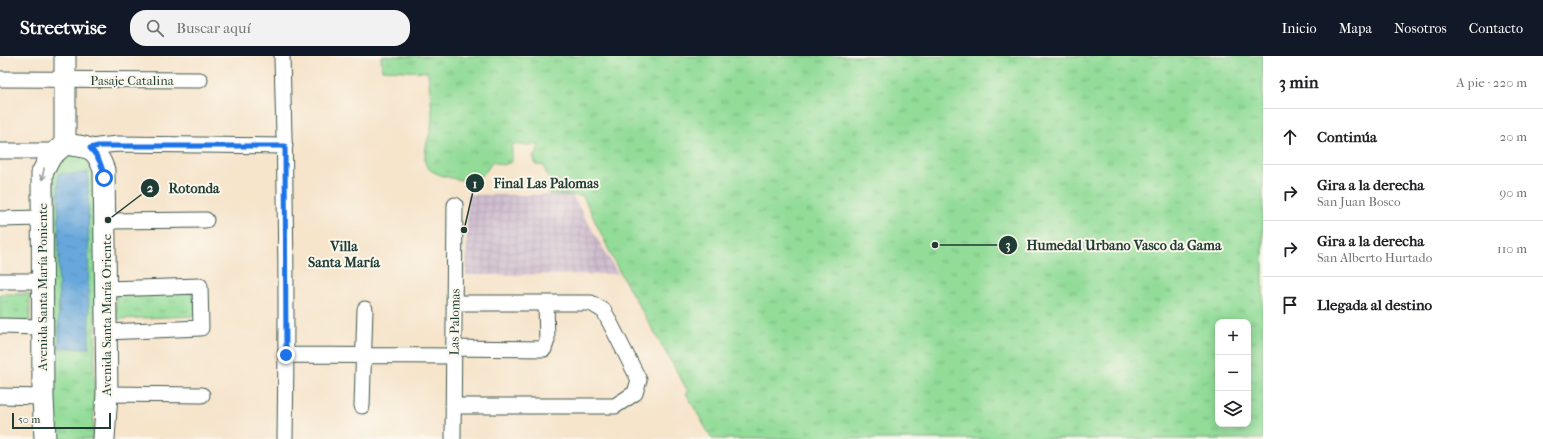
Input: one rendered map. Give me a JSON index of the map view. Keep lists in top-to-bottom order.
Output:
{
  "streets": {
    "street": [
      "Pasaje Catalina",
      "Avenida Santa María Poniente",
      "Avenida Santa María Oriente",
      "Las Palomas"
    ]
  },
  "districts": ["Villa Santa María"],
  "places": ["Rotonda", "Final Las Palomas", "Humedal Urbano Vasco da Gama"],
  "scale_bar": "50 m",
  "page": {
    "header": "Streetwise",
    "search": "Buscar aquí",
    "nav": [
      "Inicio",
      "Mapa",
      "Nosotros",
      "Contacto"
    ],
    "heading": ["3 min", "A pie · 220 m"],
    "list": [
      ["Continúa", "20 m"],
      ["Gira a la derecha", "San Juan Bosco", "90 m"],
      ["Gira a la derecha", "San Alberto Hurtado", "110 m"],
      "Llegada al destino"
    ],
    "map_buttons": ["+", "−"],
    "scale": "50 m"
  }
}
